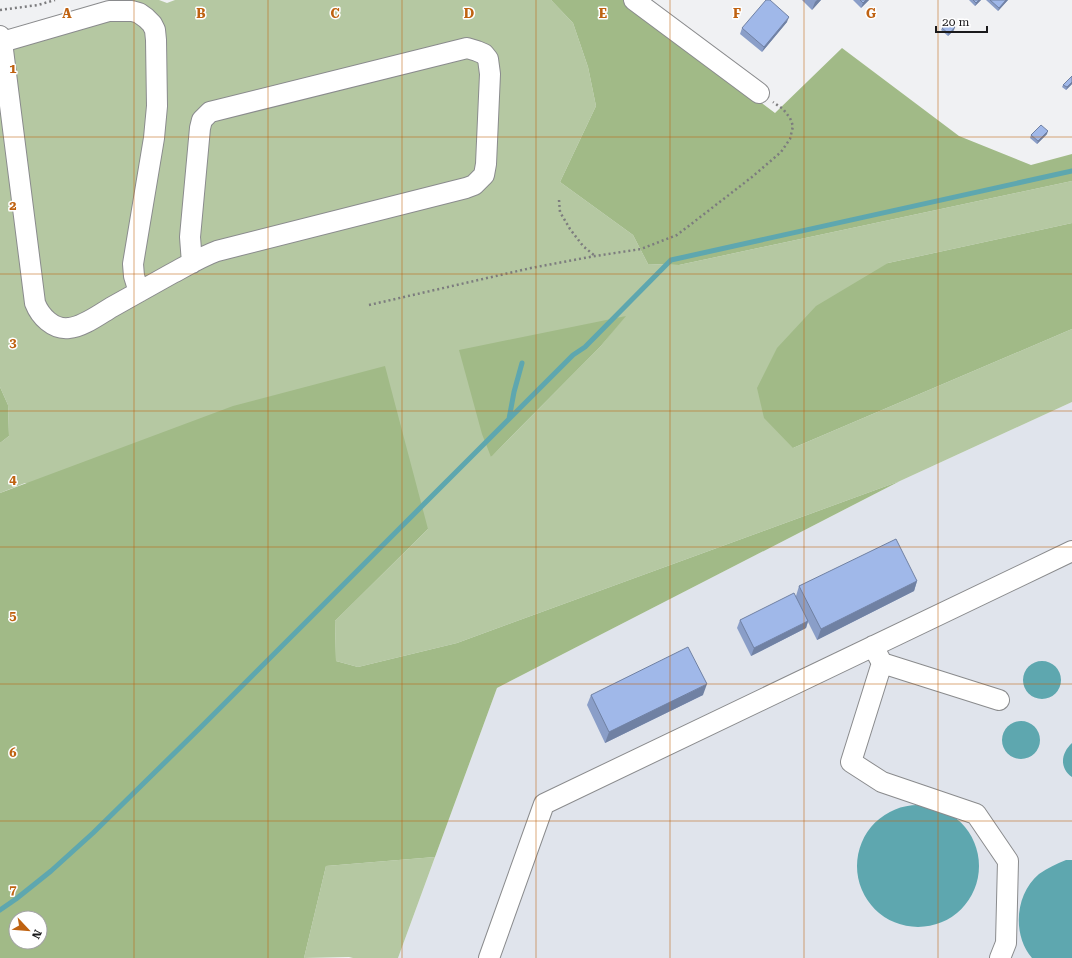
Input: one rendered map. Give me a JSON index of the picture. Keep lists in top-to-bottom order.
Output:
{
  "scale_bar": "20 m",
  "north": "bottom right",
  "grid": {
    "columns": [
      "A",
      "B",
      "C",
      "D",
      "E",
      "F",
      "G"
    ],
    "rows": [
      "1",
      "2",
      "3",
      "4",
      "5",
      "6",
      "7"
    ]
  }
}
